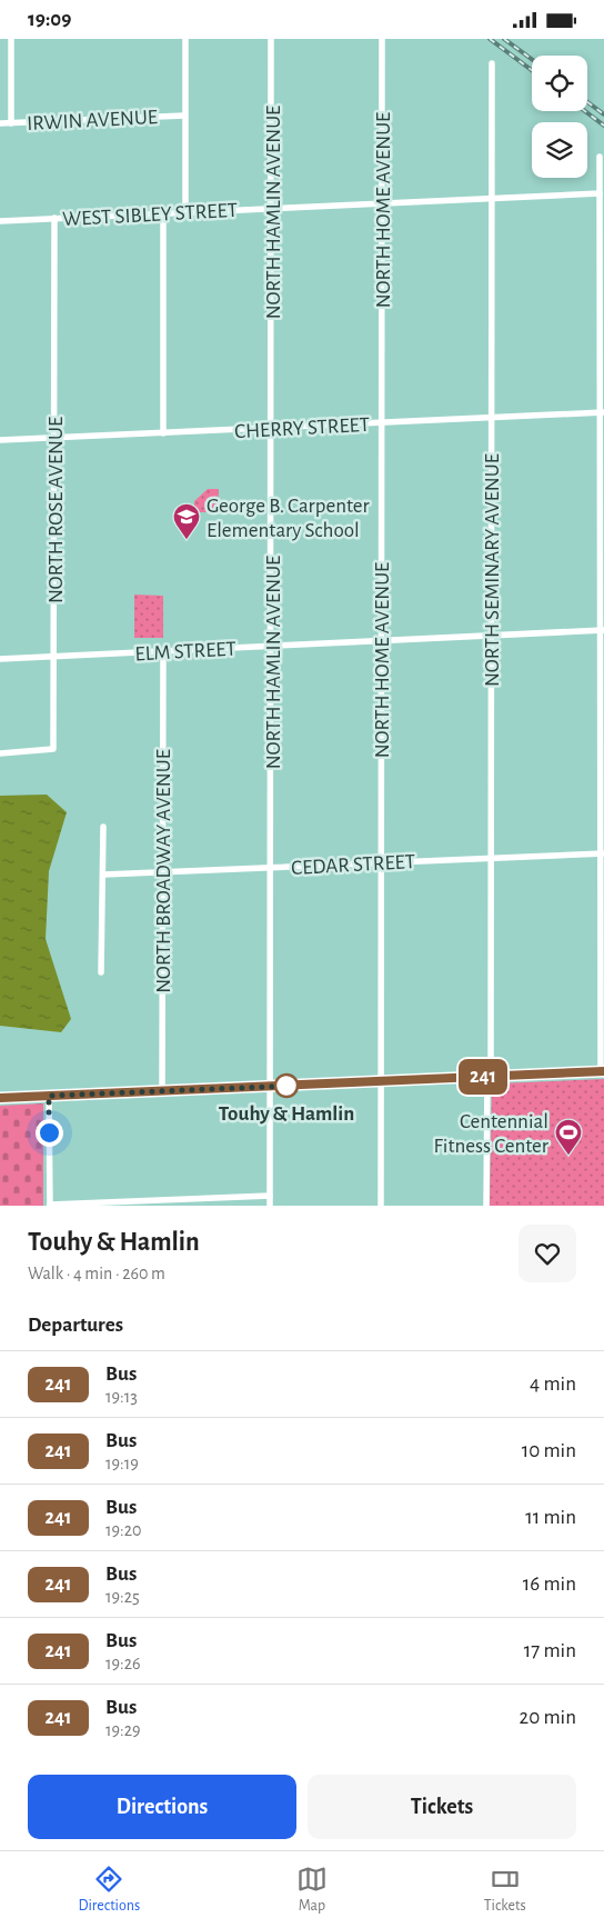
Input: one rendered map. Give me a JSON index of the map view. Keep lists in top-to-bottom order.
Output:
{
  "streets": {
    "street": [
      "IRWIN AVENUE",
      "NORTH HOME AVENUE",
      "NORTH HAMLIN AVENUE",
      "WEST SIBLEY STREET",
      "CHERRY STREET",
      "NORTH ROSE AVENUE",
      "NORTH SEMINARY AVENUE",
      "ELM STREET",
      "CEDAR STREET",
      "NORTH BROADWAY AVENUE"
    ]
  },
  "crossings": [
    ["NORTH HOME AVENUE", "WEST SIBLEY STREET"],
    ["NORTH HOME AVENUE", "CHERRY STREET"],
    ["NORTH HOME AVENUE", "ELM STREET"],
    ["NORTH HOME AVENUE", "CEDAR STREET"],
    ["NORTH HAMLIN AVENUE", "WEST SIBLEY STREET"],
    ["NORTH HAMLIN AVENUE", "CHERRY STREET"],
    ["NORTH HAMLIN AVENUE", "ELM STREET"],
    ["NORTH HAMLIN AVENUE", "CEDAR STREET"],
    ["WEST SIBLEY STREET", "NORTH ROSE AVENUE"],
    ["WEST SIBLEY STREET", "NORTH SEMINARY AVENUE"],
    ["CHERRY STREET", "NORTH ROSE AVENUE"],
    ["CHERRY STREET", "NORTH SEMINARY AVENUE"],
    ["NORTH ROSE AVENUE", "ELM STREET"],
    ["NORTH SEMINARY AVENUE", "ELM STREET"],
    ["NORTH SEMINARY AVENUE", "CEDAR STREET"],
    ["ELM STREET", "NORTH BROADWAY AVENUE"],
    ["CEDAR STREET", "NORTH BROADWAY AVENUE"]
  ],
  "places": {
    "school or university": ["George B. Carpenter Elementary School"],
    "other": ["Touhy & Hamlin"],
    "sports": ["Centennial Fitness Center"]
  },
  "lines": ["bus line 241"],
  "page": {
    "status": "19:09",
    "on_map": "241",
    "heading": [
      ["Touhy & Hamlin", "Walk · 4 min · 260 m"],
      "Departures"
    ],
    "list": [
      {
        "mark": "241",
        "name": "Bus",
        "note": "19:13",
        "value": "4 min"
      },
      {
        "mark": "241",
        "name": "Bus",
        "note": "19:19",
        "value": "10 min"
      },
      {
        "mark": "241",
        "name": "Bus",
        "note": "19:20",
        "value": "11 min"
      },
      {
        "mark": "241",
        "name": "Bus",
        "note": "19:25",
        "value": "16 min"
      },
      {
        "mark": "241",
        "name": "Bus",
        "note": "19:26",
        "value": "17 min"
      },
      {
        "mark": "241",
        "name": "Bus",
        "note": "19:29",
        "value": "20 min"
      }
    ],
    "buttons": ["Directions", "Tickets"],
    "tabs": ["Directions", "Map", "Tickets"]
  }
}
